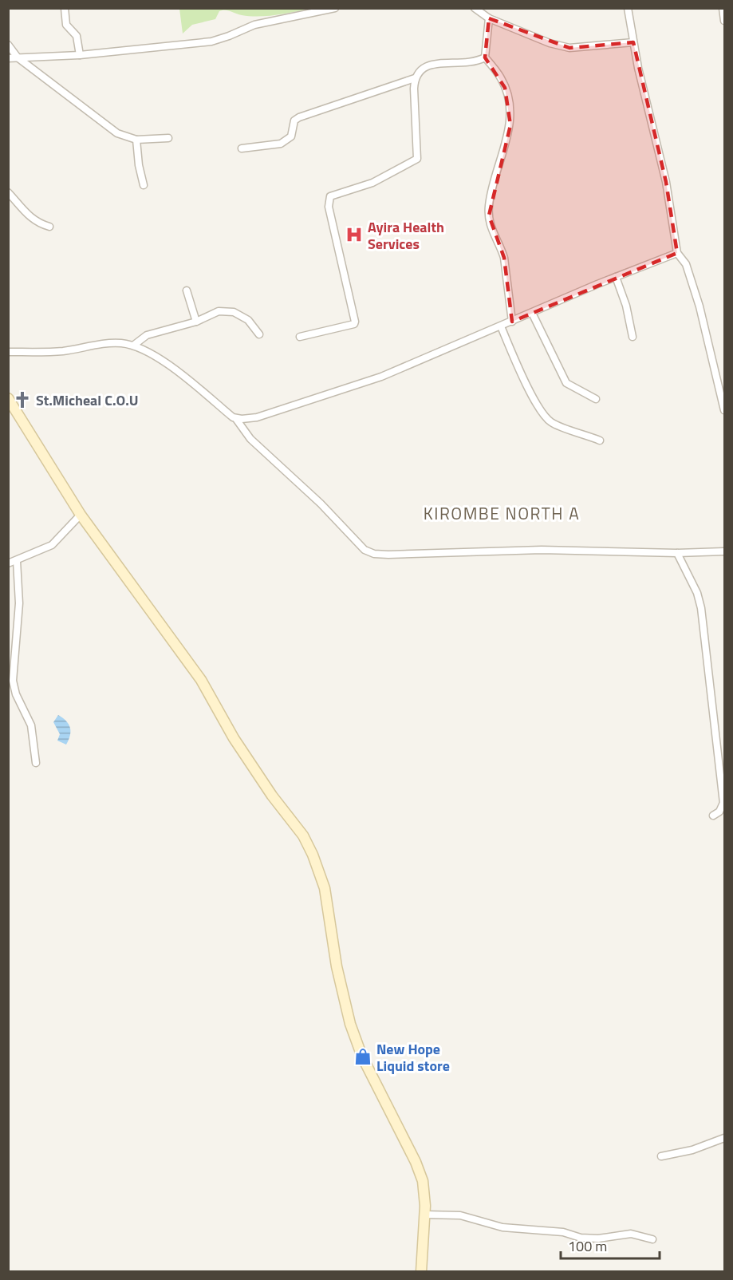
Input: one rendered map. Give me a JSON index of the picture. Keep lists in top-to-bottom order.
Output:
{
  "districts": ["KIROMBE NORTH A"],
  "places": {
    "hospital": ["Ayira Health Services"],
    "church": ["St.Micheal C.O.U"],
    "shop": ["New Hope Liquid store"]
  },
  "scale_bar": "100 m"
}
